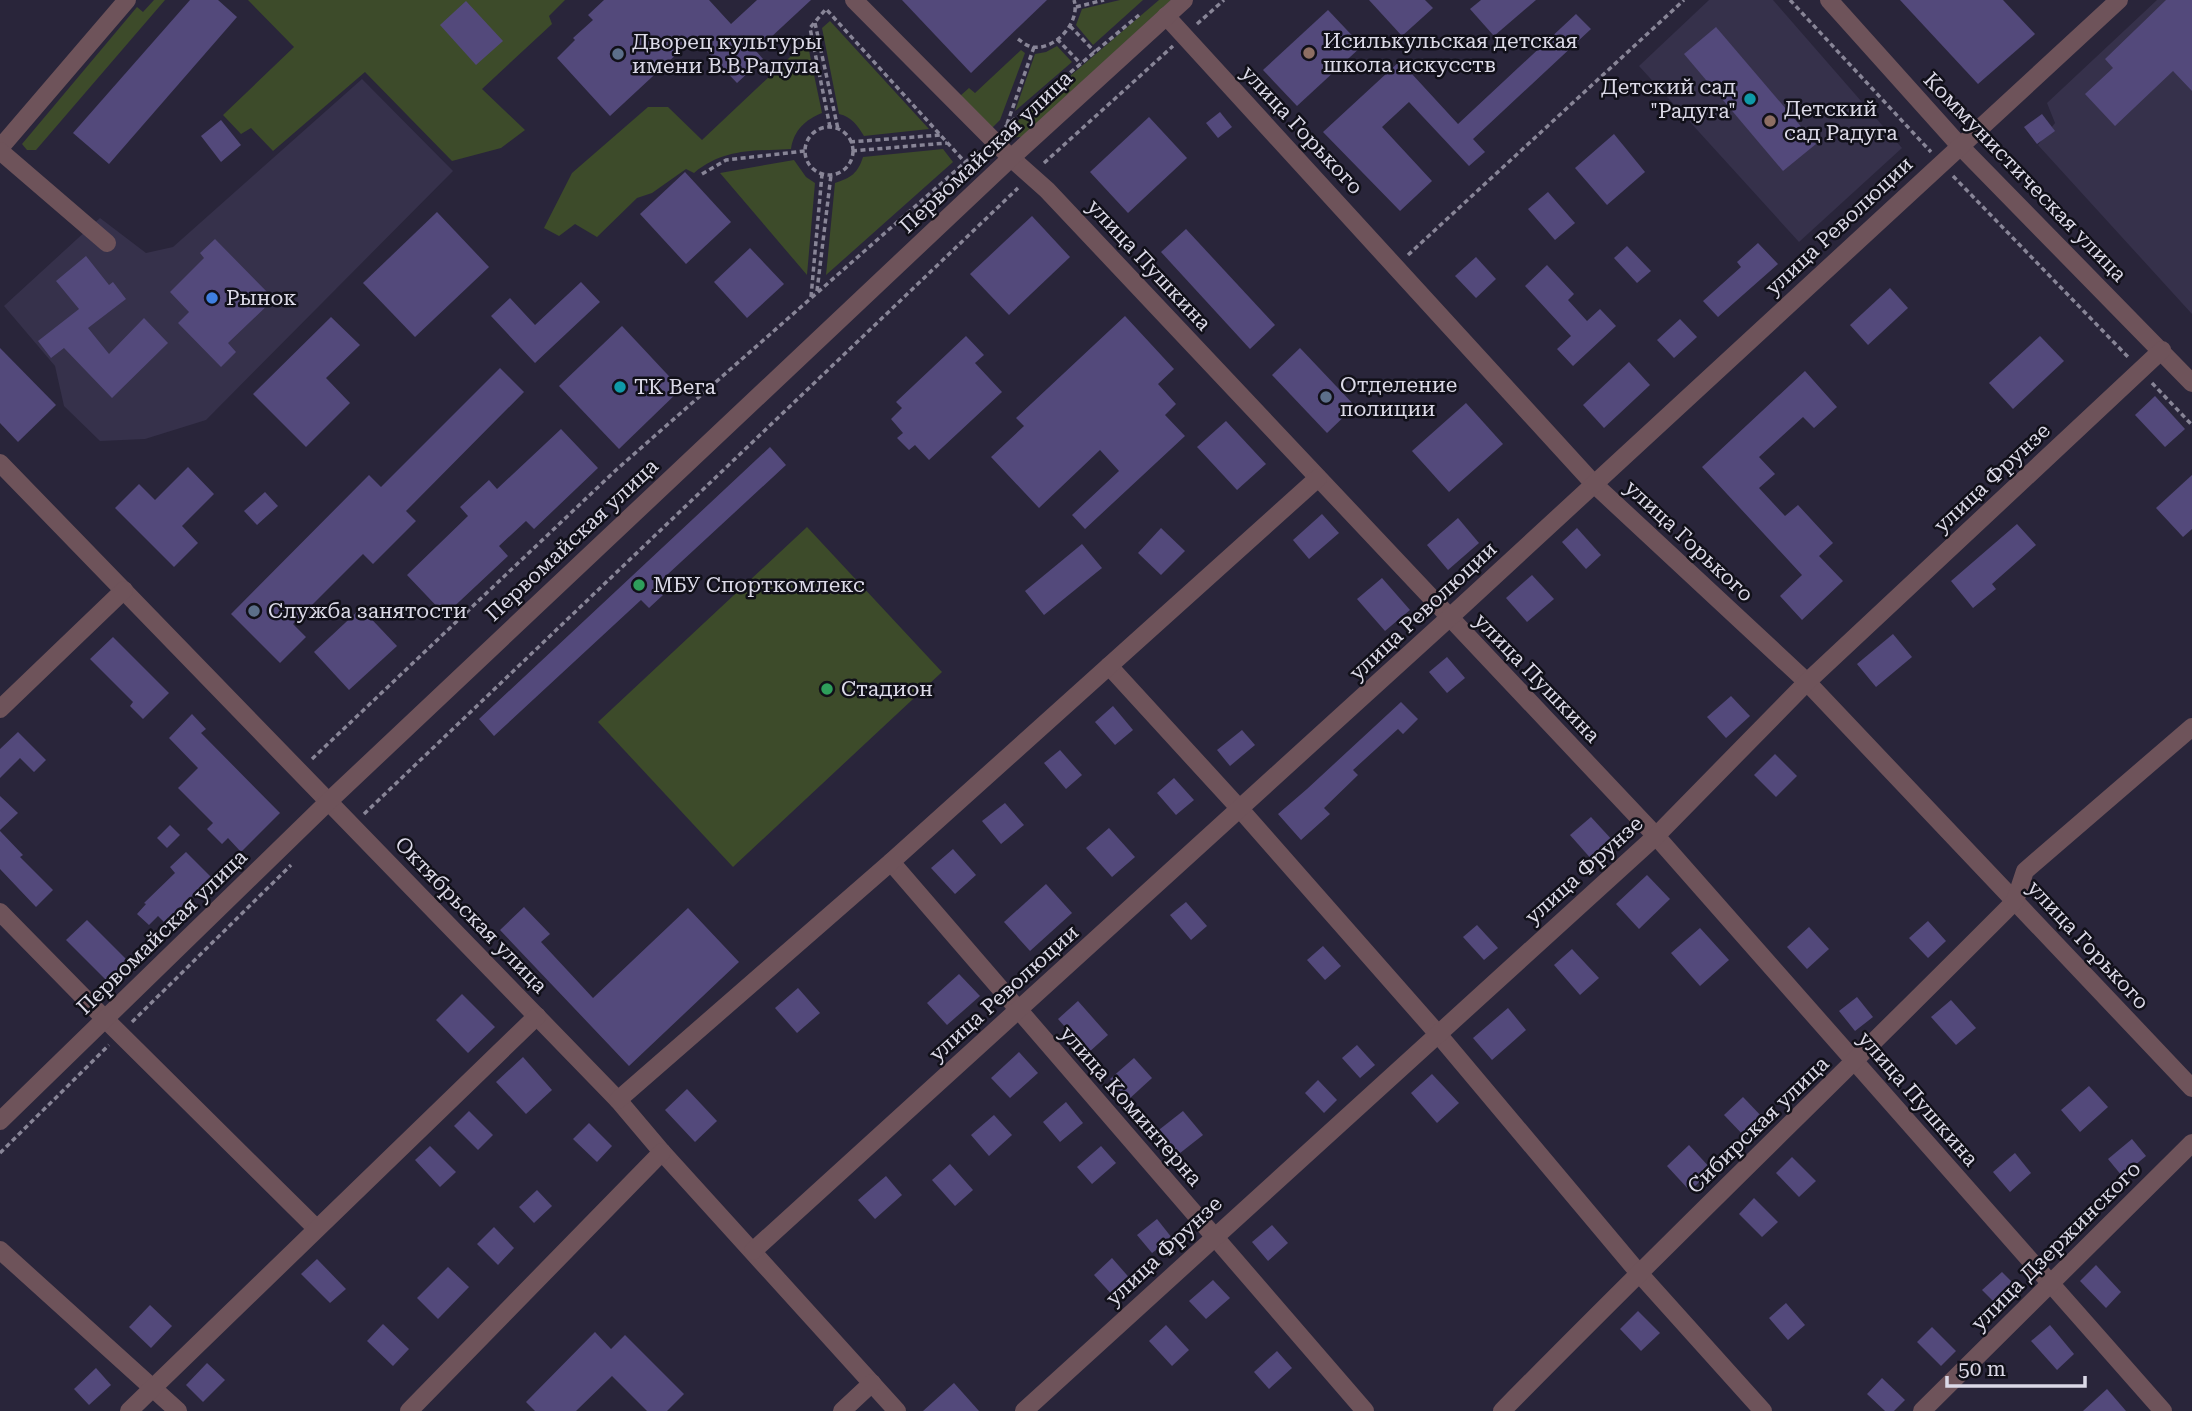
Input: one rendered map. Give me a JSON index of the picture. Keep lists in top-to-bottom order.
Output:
{
  "streets": {
    "street": [
      "улица Горького",
      "Первомайская улица",
      "Коммунистическая улица",
      "улица Революции",
      "улица Пушкина",
      "улица Фрунзе",
      "Октябрьская улица",
      "улица Коминтерна",
      "Сибирская улица",
      "улица Дзержинского"
    ]
  },
  "crossings": [
    ["улица Горького", "Первомайская улица"],
    ["улица Горького", "улица Революции"],
    ["улица Горького", "улица Фрунзе"],
    ["улица Горького", "Сибирская улица"],
    ["Первомайская улица", "улица Пушкина"],
    ["Первомайская улица", "Октябрьская улица"],
    ["Коммунистическая улица", "улица Революции"],
    ["Коммунистическая улица", "улица Фрунзе"],
    ["улица Революции", "улица Пушкина"],
    ["улица Революции", "Октябрьская улица"],
    ["улица Революции", "улица Коминтерна"],
    ["улица Пушкина", "улица Фрунзе"],
    ["улица Пушкина", "Сибирская улица"],
    ["улица Пушкина", "улица Дзержинского"],
    ["улица Фрунзе", "улица Коминтерна"]
  ],
  "places": [
    "Исилькульская детская школа искусств",
    "Дворец культуры имени В.В.Радула",
    "Детский сад \"Радуга\"",
    "Детский сад Радуга",
    "Рынок",
    "ТК Вега",
    "Отделение полиции",
    "МБУ Спорткомлекс",
    "Служба занятости",
    "Стадион"
  ],
  "scale_bar": "50 m"
}
